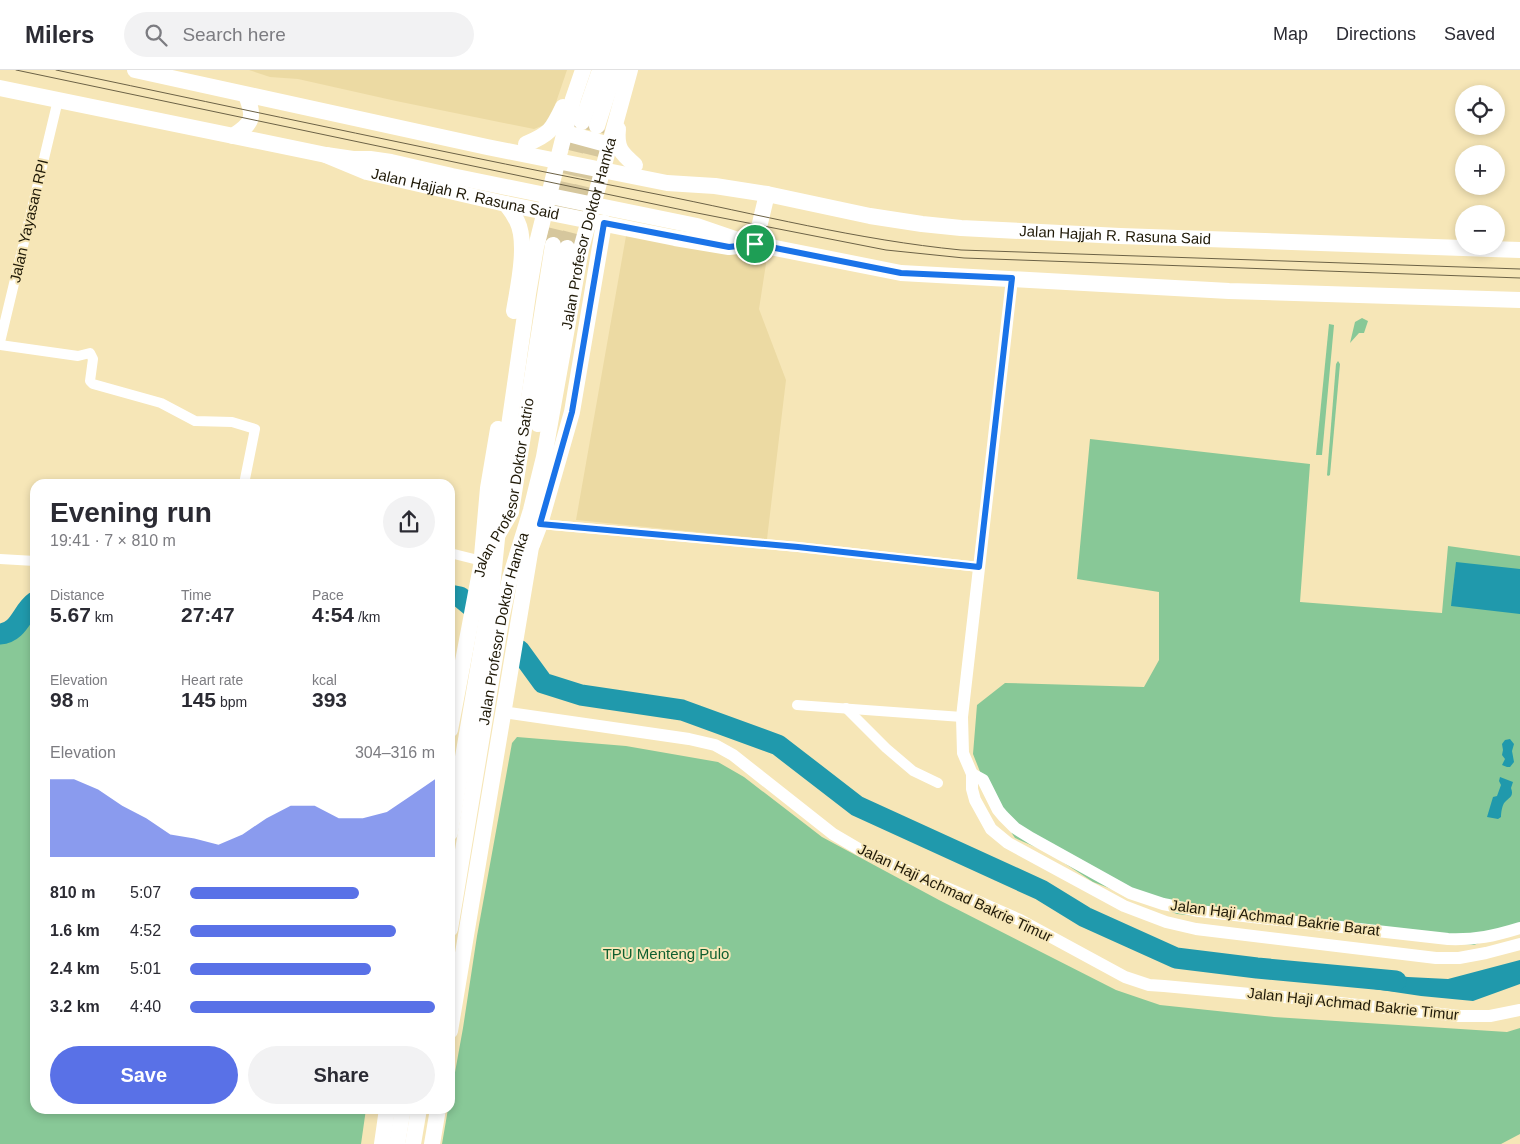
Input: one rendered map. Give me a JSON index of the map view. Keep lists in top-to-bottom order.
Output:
{
  "streets": {
    "main road": ["Jalan Hajjah R. Rasuna Said", "Jalan Profesor Doktor Hamka", "Jalan Profesor Doktor Satrio"],
    "street": ["Jalan Yayasan RPI", "Jalan Haji Achmad Bakrie Timur", "Jalan Haji Achmad Bakrie Barat"]
  },
  "crossings": [
    ["Jalan Hajjah R. Rasuna Said", "Jalan Yayasan RPI"],
    ["Jalan Profesor Doktor Satrio", "Jalan Haji Achmad Bakrie Timur"]
  ],
  "parks": ["TPU Menteng Pulo"],
  "page": {
    "header": "Milers",
    "search": "Search here",
    "nav": ["Map", "Directions", "Saved"],
    "map_buttons": ["+", "−"],
    "heading": ["Evening run", "19:41 · 7 × 810 m"],
    "stats": [
      ["Distance", "5.67 km"],
      ["Time", "27:47"],
      ["Pace", "4:54 /km"],
      ["Elevation", "98 m"],
      ["Heart rate", "145 bpm"],
      ["kcal", "393"]
    ],
    "chart": ["Elevation", "304–316 m"],
    "list": [
      {
        "name": "810 m",
        "note": "5:07"
      },
      {
        "name": "1.6 km",
        "note": "4:52"
      },
      {
        "name": "2.4 km",
        "note": "5:01"
      },
      {
        "name": "3.2 km",
        "note": "4:40"
      }
    ],
    "buttons": ["Save", "Share"]
  }
}
